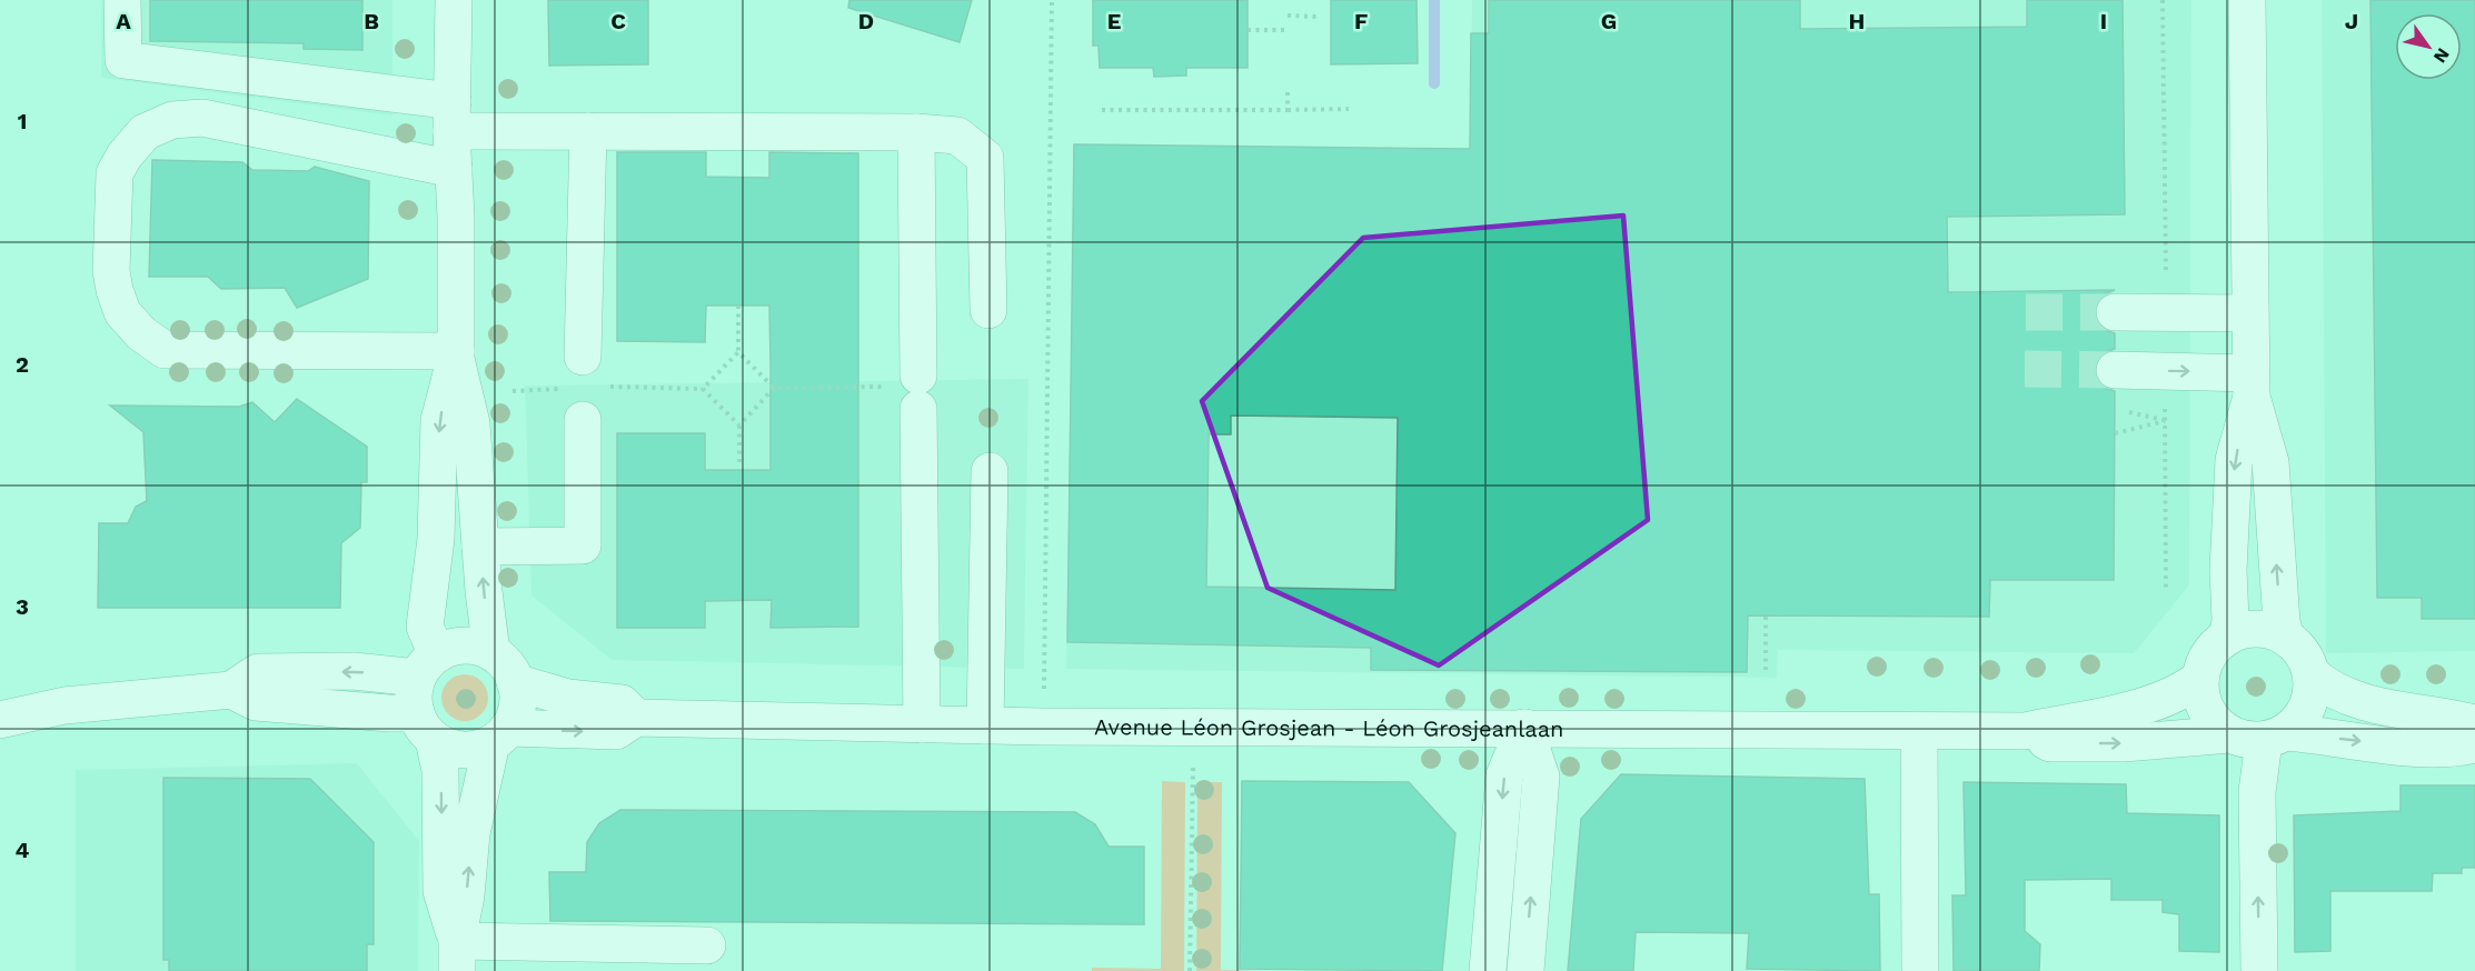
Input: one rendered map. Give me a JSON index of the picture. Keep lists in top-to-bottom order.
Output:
{
  "streets": {
    "street": ["Avenue Léon Grosjean - Léon Grosjeanlaan"]
  },
  "north": "bottom right",
  "grid": {
    "columns": [
      "A",
      "B",
      "C",
      "D",
      "E",
      "F",
      "G",
      "H",
      "I",
      "J"
    ],
    "rows": [
      "1",
      "2",
      "3",
      "4"
    ]
  }
}
